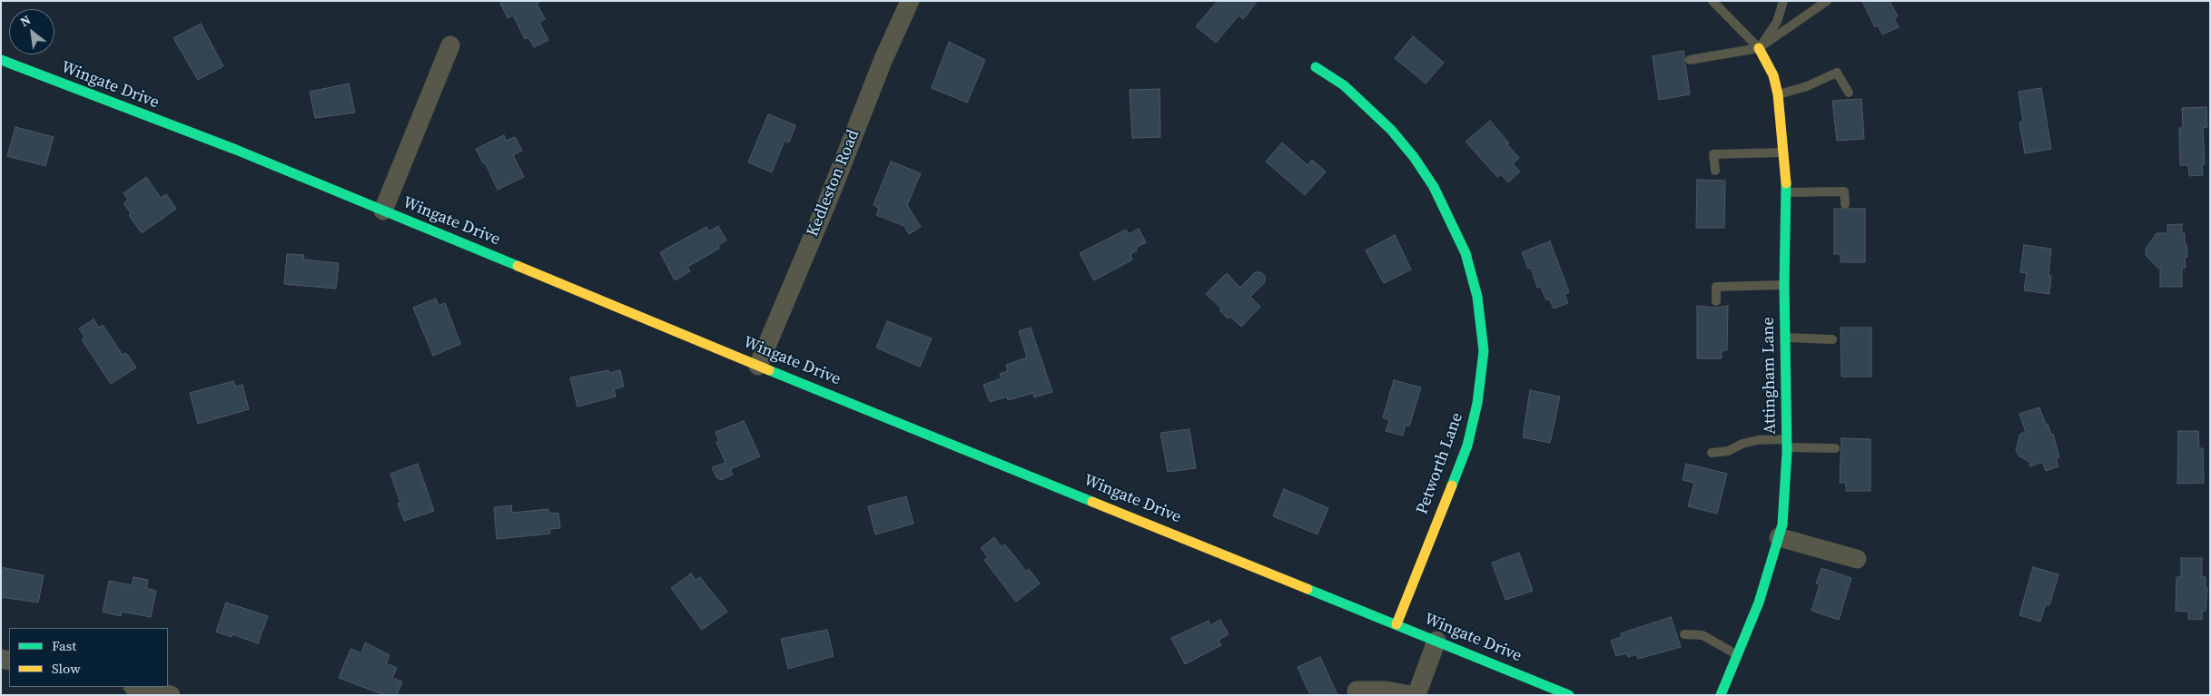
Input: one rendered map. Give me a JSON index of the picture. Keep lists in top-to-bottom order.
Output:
{
  "streets": {
    "street": [
      "Wingate Drive",
      "Kedleston Road",
      "Attingham Lane",
      "Petworth Lane"
    ]
  },
  "crossings": [
    ["Wingate Drive", "Kedleston Road"],
    ["Wingate Drive", "Petworth Lane"]
  ],
  "legend": ["Fast", "Slow"],
  "north": "top left"
}
